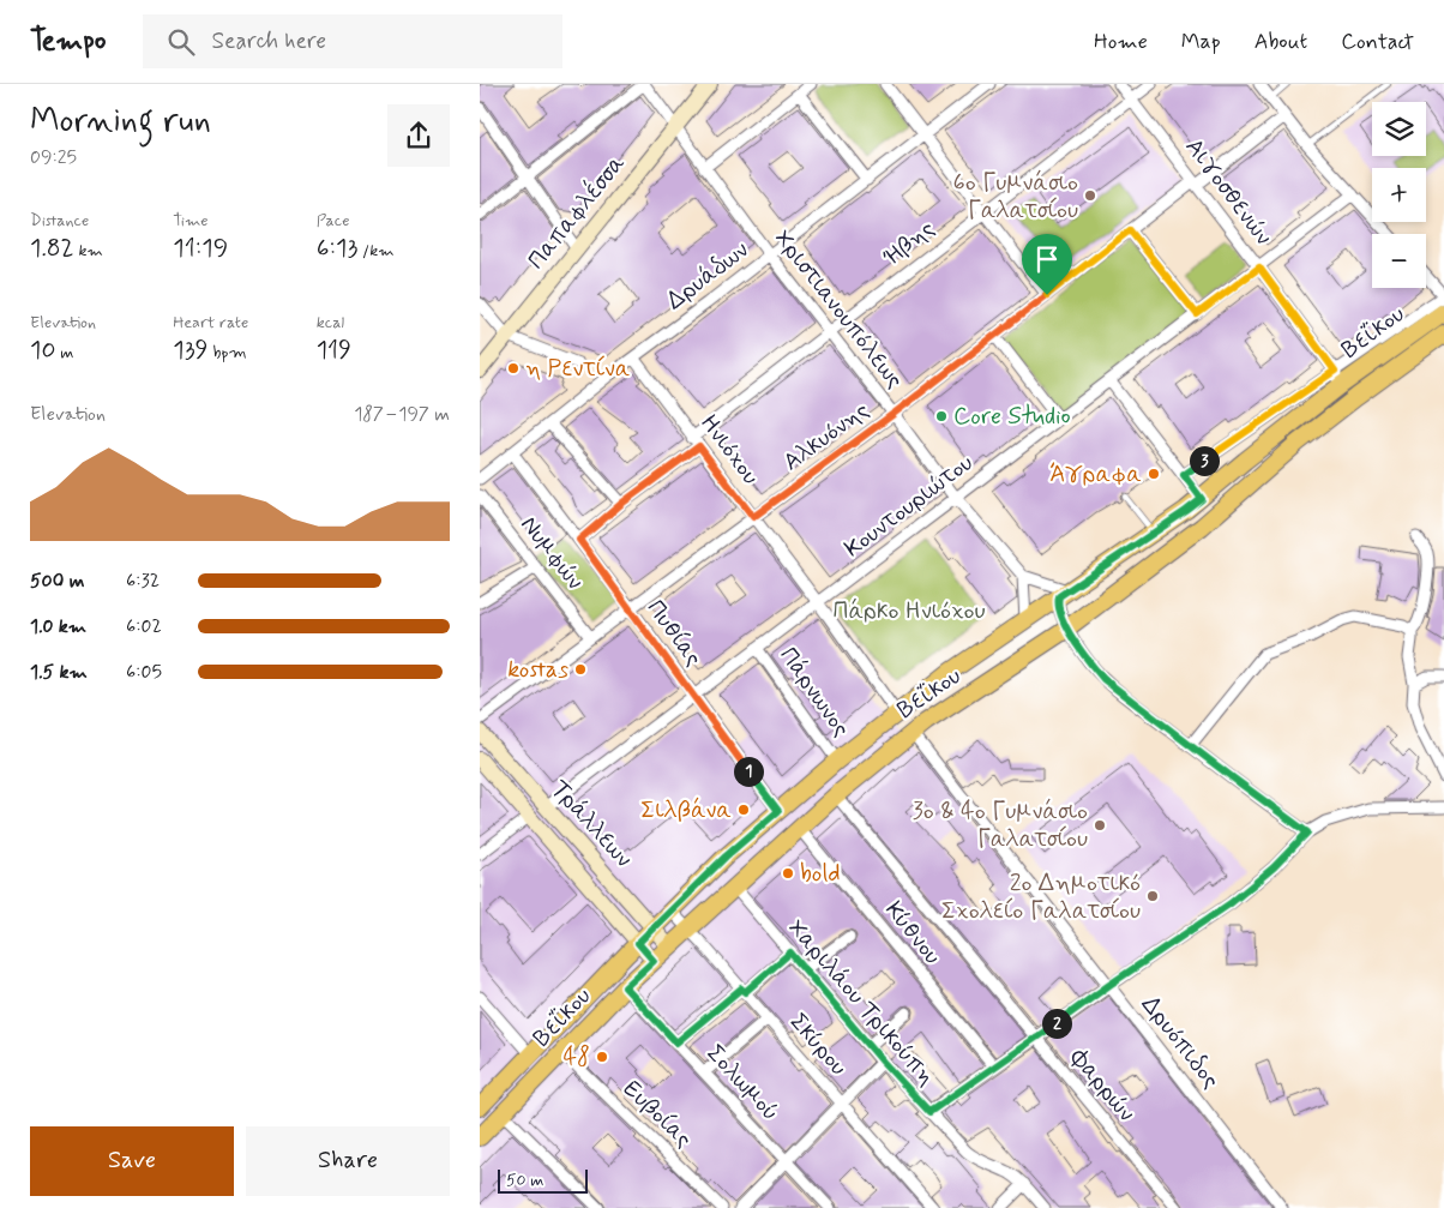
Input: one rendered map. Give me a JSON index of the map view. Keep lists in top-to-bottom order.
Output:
{
  "streets": {
    "main road": ["Βεΐκου"],
    "street": [
      "Αιγοσθενών",
      "Παπαφλέσσα",
      "Ήβης",
      "Δρυάδων",
      "Χριστιανουπόλεως",
      "Αλκυόνης",
      "Ηνιόχου",
      "Κουντουριώτου",
      "Νυμφών",
      "Πυθίας",
      "Πάρνωνος",
      "Τράλλεων",
      "Κύθνου",
      "Χαριλάου Τρικούπη",
      "Δρυόπιδος",
      "Σκύρου",
      "Σολωμού",
      "Φαρρών",
      "Ευβοίας"
    ]
  },
  "crossings": [
    ["Αιγοσθενών", "Ήβης"],
    ["Αιγοσθενών", "Βεΐκου"],
    ["Αιγοσθενών", "Αλκυόνης"],
    ["Αιγοσθενών", "Κουντουριώτου"],
    ["Παπαφλέσσα", "Χριστιανουπόλεως"],
    ["Ήβης", "Χριστιανουπόλεως"],
    ["Ήβης", "Ηνιόχου"],
    ["Δρυάδων", "Χριστιανουπόλεως"],
    ["Δρυάδων", "Ηνιόχου"],
    ["Δρυάδων", "Πυθίας"],
    ["Χριστιανουπόλεως", "Αλκυόνης"],
    ["Χριστιανουπόλεως", "Κουντουριώτου"],
    ["Βεΐκου", "Ηνιόχου"],
    ["Βεΐκου", "Πυθίας"],
    ["Βεΐκου", "Πάρνωνος"],
    ["Βεΐκου", "Τράλλεων"],
    ["Βεΐκου", "Κύθνου"],
    ["Βεΐκου", "Χαριλάου Τρικούπη"],
    ["Βεΐκου", "Δρυόπιδος"],
    ["Βεΐκου", "Σκύρου"],
    ["Βεΐκου", "Σολωμού"],
    ["Βεΐκου", "Φαρρών"],
    ["Βεΐκου", "Ευβοίας"],
    ["Αλκυόνης", "Ηνιόχου"],
    ["Αλκυόνης", "Νυμφών"],
    ["Αλκυόνης", "Πυθίας"],
    ["Ηνιόχου", "Κουντουριώτου"],
    ["Κουντουριώτου", "Πυθίας"],
    ["Κουντουριώτου", "Πάρνωνος"],
    ["Κουντουριώτου", "Τράλλεων"]
  ],
  "parks": ["Πάρκο Ηνιόχου"],
  "places": [
    "6ο Γυμνάσιο Γαλατσίου",
    "η Ρεντίνα",
    "Core Studio",
    "Άγραφα",
    "kostas",
    "Σιλβάνα",
    "3ο & 4ο Γυμνάσιο Γαλατσίου",
    "bold",
    "2ο Δημοτικό Σχολείο Γαλατσίου",
    "48"
  ],
  "scale_bar": "50 m",
  "page": {
    "header": "Tempo",
    "search": "Search here",
    "nav": [
      "Home",
      "Map",
      "About",
      "Contact"
    ],
    "heading": ["Morning run", "09:25"],
    "map_buttons": ["+", "−"],
    "stats": [
      ["Distance", "1.82 km"],
      ["Time", "11:19"],
      ["Pace", "6:13 /km"],
      ["Elevation", "10 m"],
      ["Heart rate", "139 bpm"],
      ["kcal", "119"]
    ],
    "chart": ["Elevation", "187–197 m"],
    "pins": ["3", "1", "2"],
    "list": [
      {
        "name": "500 m",
        "note": "6:32"
      },
      {
        "name": "1.0 km",
        "note": "6:02"
      },
      {
        "name": "1.5 km",
        "note": "6:05"
      }
    ],
    "buttons": ["Save", "Share"],
    "scale": "50 m"
  }
}
